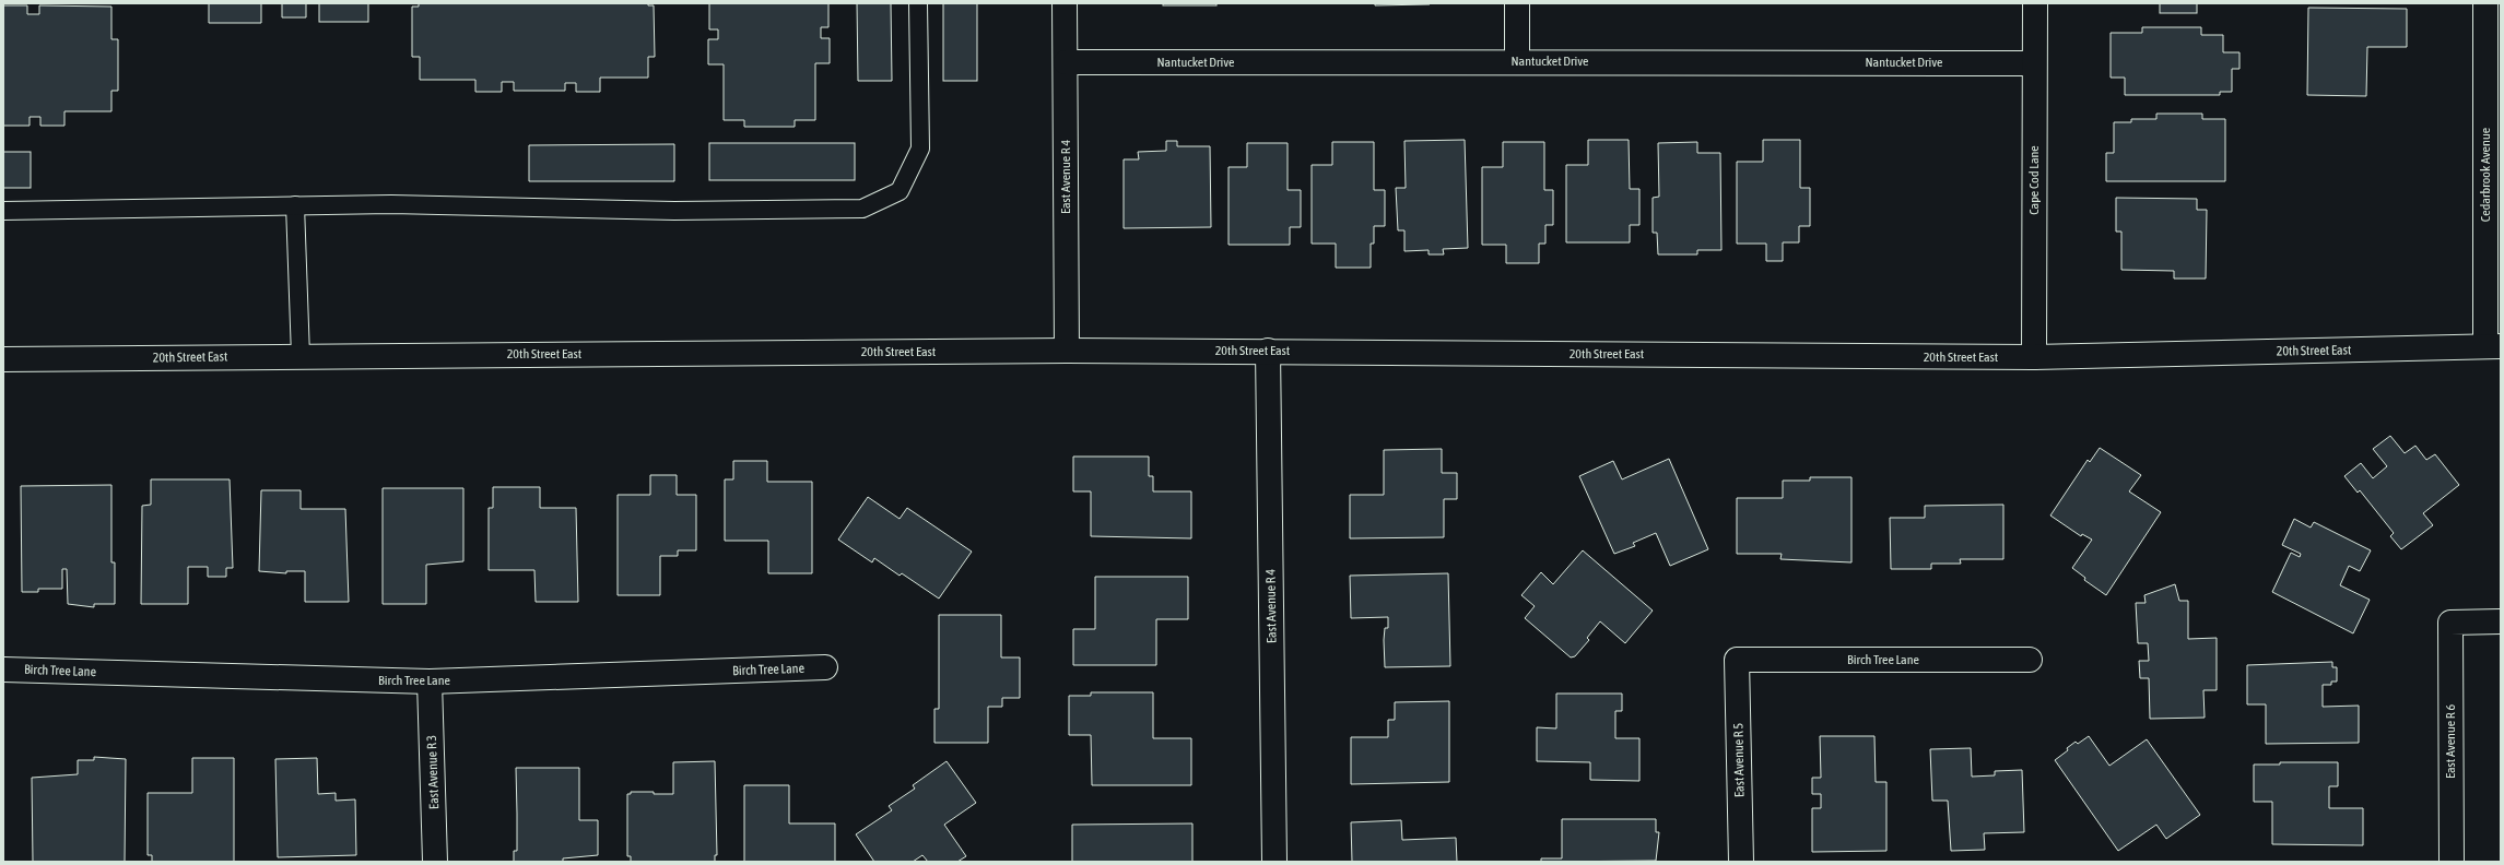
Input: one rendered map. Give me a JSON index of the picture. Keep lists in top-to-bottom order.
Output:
{
  "streets": {
    "street": [
      "Nantucket Drive",
      "Cedarbrook Avenue",
      "East Avenue R 4",
      "Cape Cod Lane",
      "20th Street East",
      "Birch Tree Lane",
      "East Avenue R 6",
      "East Avenue R 5",
      "East Avenue R 3"
    ]
  },
  "crossings": [
    ["Nantucket Drive", "East Avenue R 4"],
    ["Nantucket Drive", "Cape Cod Lane"],
    ["Cedarbrook Avenue", "20th Street East"],
    ["East Avenue R 4", "20th Street East"],
    ["Cape Cod Lane", "20th Street East"],
    ["Birch Tree Lane", "East Avenue R 5"],
    ["Birch Tree Lane", "East Avenue R 3"]
  ]
}
